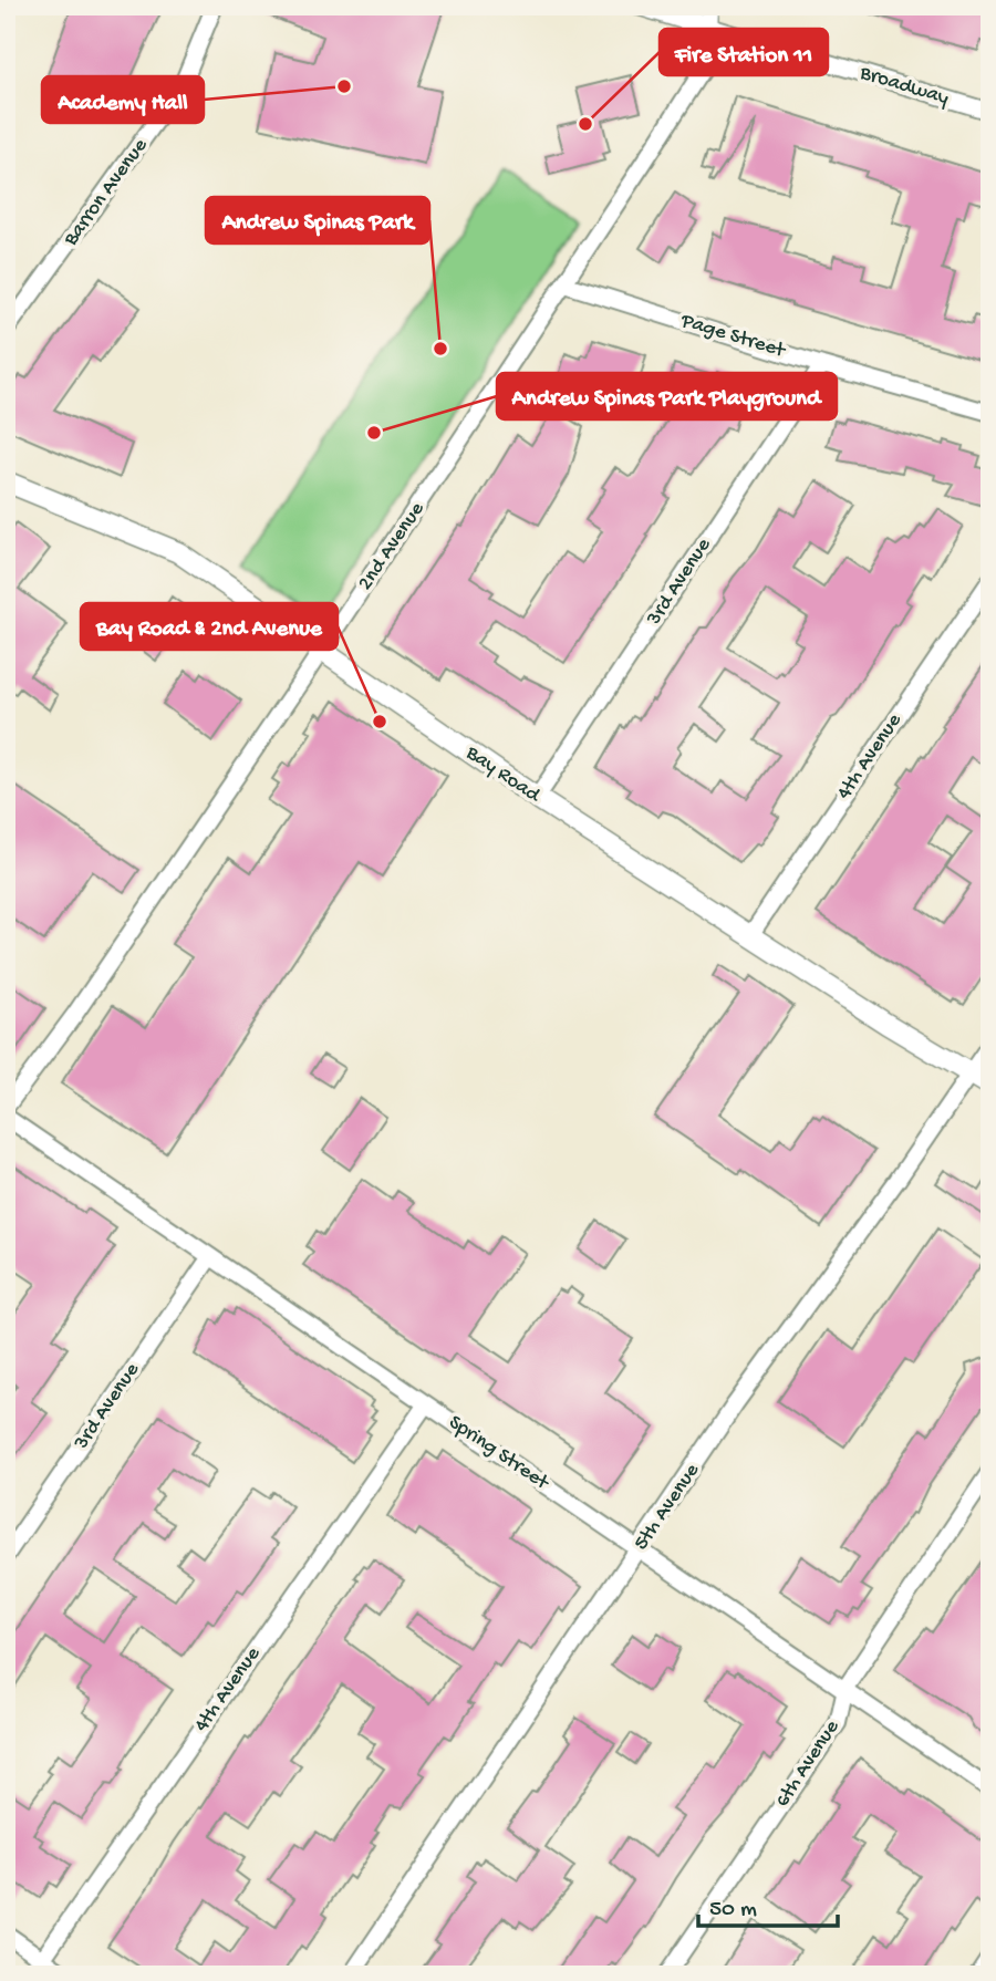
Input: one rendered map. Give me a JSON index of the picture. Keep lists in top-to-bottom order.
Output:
{
  "streets": {
    "street": [
      "Broadway",
      "Barron Avenue",
      "Page Street",
      "2nd Avenue",
      "3rd Avenue",
      "4th Avenue",
      "Bay Road",
      "Spring Street",
      "5th Avenue",
      "6th Avenue"
    ]
  },
  "crossings": [
    ["Broadway", "2nd Avenue"],
    ["Page Street", "2nd Avenue"],
    ["Page Street", "3rd Avenue"],
    ["2nd Avenue", "Bay Road"],
    ["3rd Avenue", "Bay Road"],
    ["3rd Avenue", "Spring Street"],
    ["4th Avenue", "Bay Road"],
    ["4th Avenue", "Spring Street"],
    ["Bay Road", "5th Avenue"],
    ["Spring Street", "5th Avenue"],
    ["Spring Street", "6th Avenue"]
  ],
  "places": [
    "Academy Hall",
    "Fire Station 11",
    "Andrew Spinas Park",
    "Andrew Spinas Park Playground",
    "Bay Road & 2nd Avenue"
  ],
  "scale_bar": "50 m"
}
